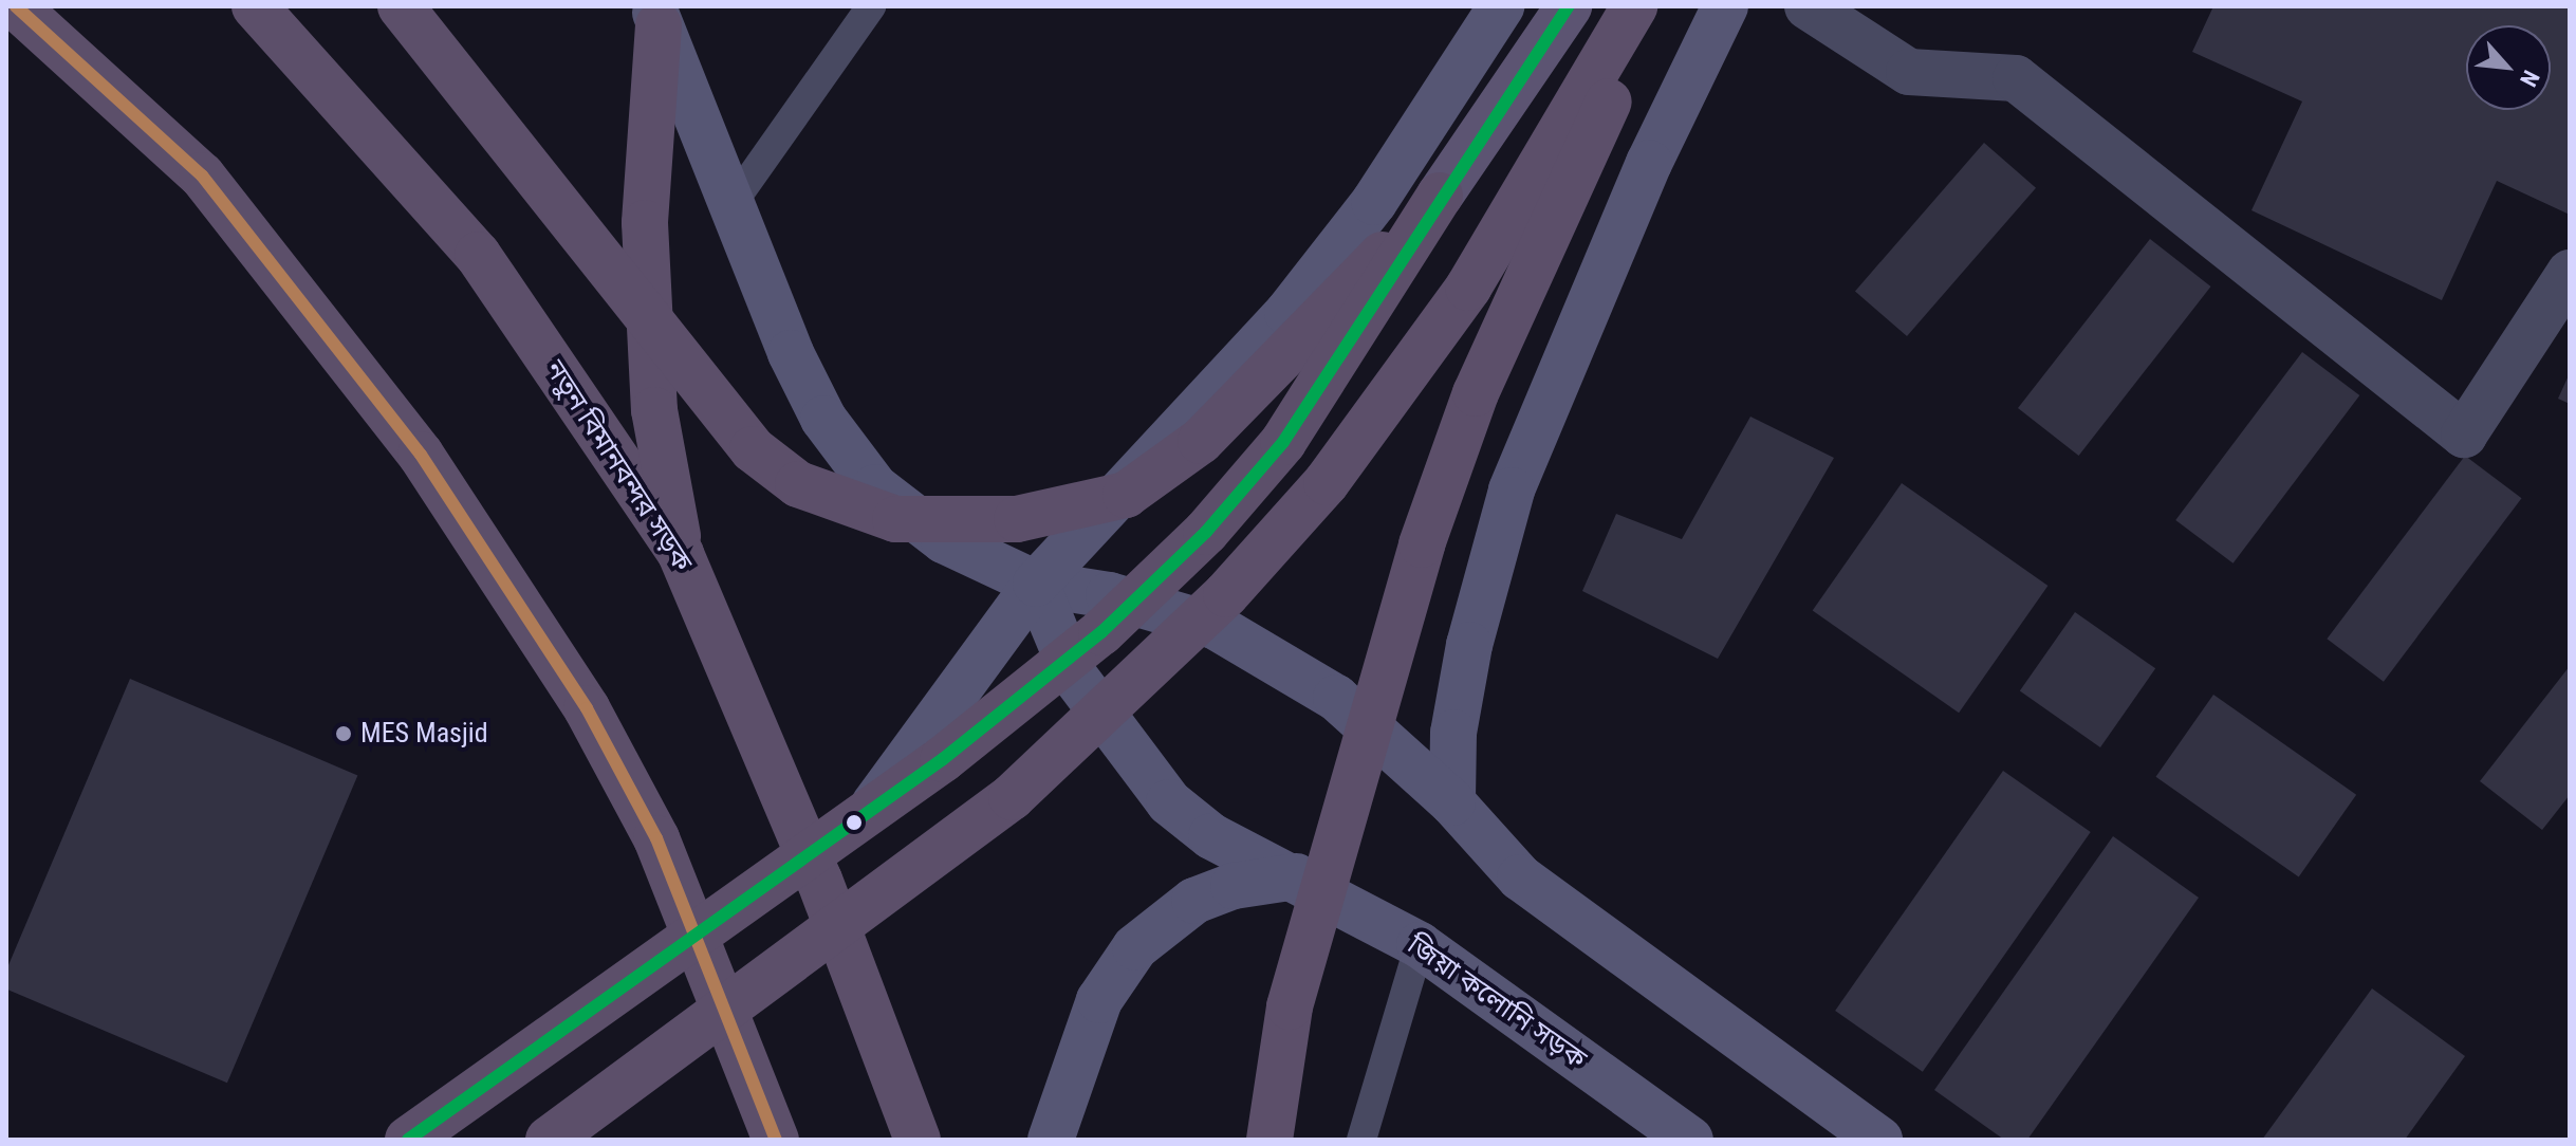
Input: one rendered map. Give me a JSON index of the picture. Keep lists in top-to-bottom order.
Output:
{
  "streets": {
    "highway": ["নতুন বিমানবন্দর সড়ক"],
    "main road": ["জিয়া কলোনি সড়ক"]
  },
  "places": ["MES Masjid"],
  "north": "bottom right"
}
